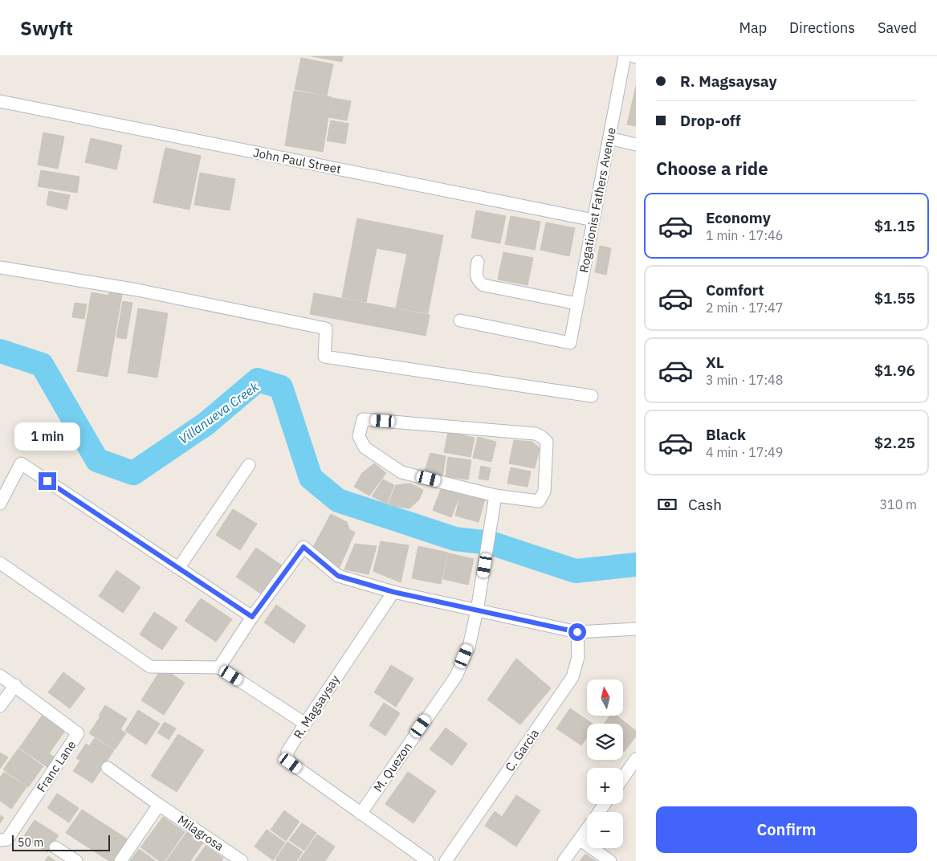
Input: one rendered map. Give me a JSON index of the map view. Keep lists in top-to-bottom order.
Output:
{
  "streets": {
    "street": [
      "John Paul Street",
      "Rogationist Fathers Avenue",
      "R. Magsaysay",
      "C. Garcia",
      "Franc Lane",
      "M. Quezon",
      "Milagrosa"
    ]
  },
  "crossings": [
    ["John Paul Street", "Rogationist Fathers Avenue"],
    ["R. Magsaysay", "M. Quezon"]
  ],
  "water": ["Villanueva Creek"],
  "scale_bar": "50 m",
  "north": "top",
  "page": {
    "header": "Swyft",
    "nav": ["Map", "Directions", "Saved"],
    "banner": ["R. Magsaysay", "Drop-off"],
    "heading": "Choose a ride",
    "list": [
      {
        "name": "Economy",
        "note": "1 min · 17:46",
        "value": "$1.15"
      },
      {
        "name": "Comfort",
        "note": "2 min · 17:47",
        "value": "$1.55"
      },
      {
        "name": "XL",
        "note": "3 min · 17:48",
        "value": "$1.96"
      },
      {
        "name": "Black",
        "note": "4 min · 17:49",
        "value": "$2.25"
      }
    ],
    "bubble": "1 min",
    "pay": ["Cash", "310 m"],
    "map_buttons": ["+", "−"],
    "buttons": "Confirm",
    "scale": "50 m"
  }
}
